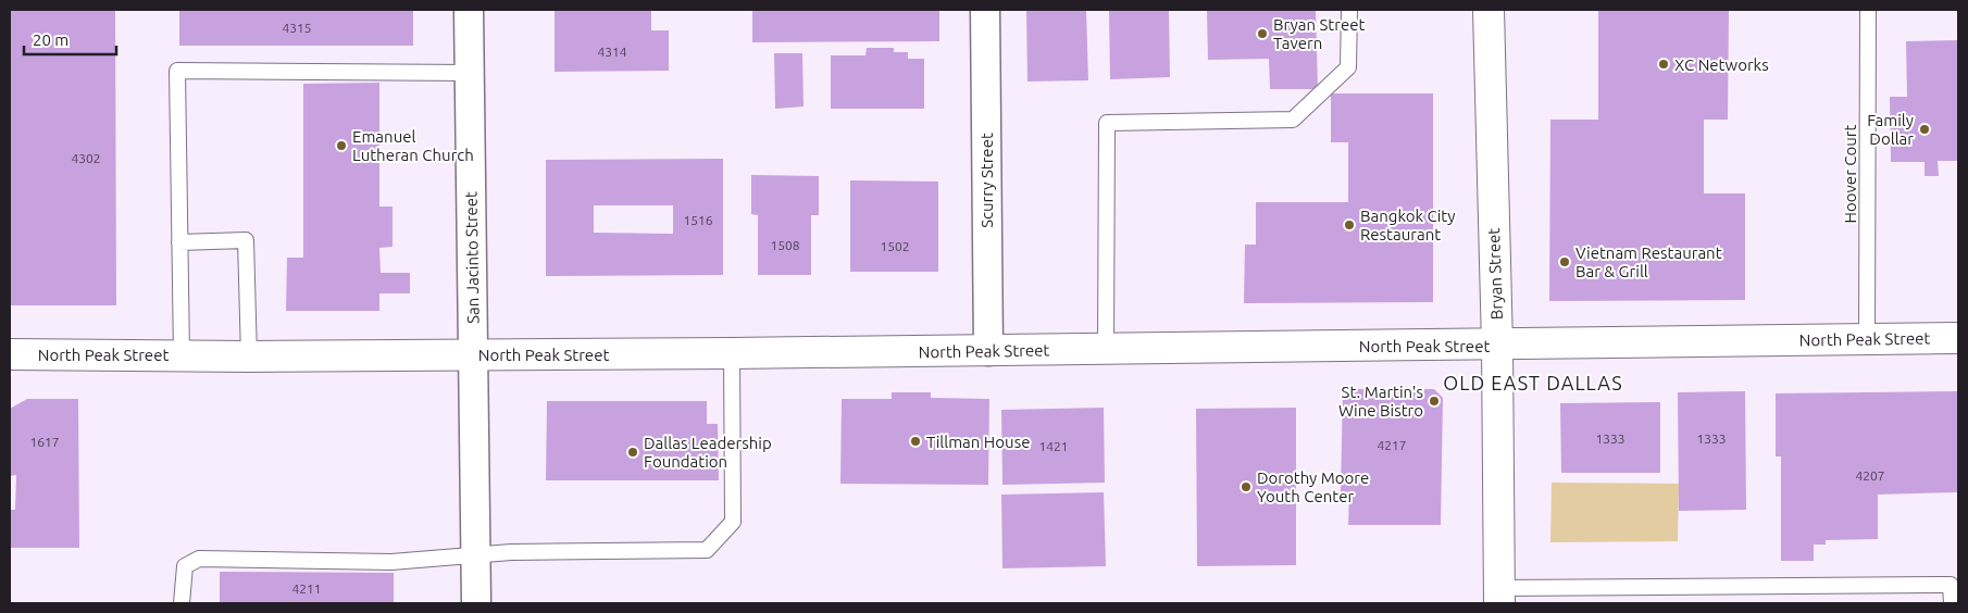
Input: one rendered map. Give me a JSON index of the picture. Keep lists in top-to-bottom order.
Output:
{
  "streets": {
    "main road": ["Bryan Street", "North Peak Street"],
    "street": ["Scurry Street", "San Jacinto Street"],
    "lane": ["Hoover Court"]
  },
  "crossings": [
    ["Hoover Court", "North Peak Street"],
    ["Scurry Street", "North Peak Street"],
    ["San Jacinto Street", "North Peak Street"],
    ["Bryan Street", "North Peak Street"]
  ],
  "districts": ["OLD EAST DALLAS"],
  "places": [
    "Bryan Street Tavern",
    "XC Networks",
    "Family Dollar",
    "Emanuel Lutheran Church",
    "Bangkok City Restaurant",
    "Vietnam Restaurant Bar & Grill",
    "St. Martin's Wine Bistro",
    "Tillman House",
    "Dallas Leadership Foundation",
    "Dorothy Moore Youth Center"
  ],
  "house_numbers": [
    "4315",
    "4314",
    "4302",
    "1516",
    "1508",
    "1502",
    "1333",
    "1333",
    "1617",
    "4217",
    "1421",
    "4207",
    "4211"
  ],
  "scale_bar": "20 m"
}
